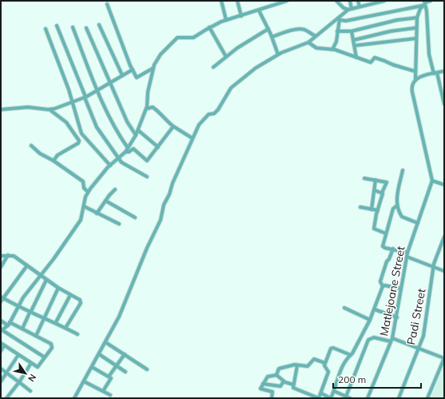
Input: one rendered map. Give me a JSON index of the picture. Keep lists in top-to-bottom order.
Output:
{
  "streets": {
    "street": ["Matlejoane Street", "Padi Street"]
  },
  "scale_bar": "200 m",
  "north": "bottom right"
}
